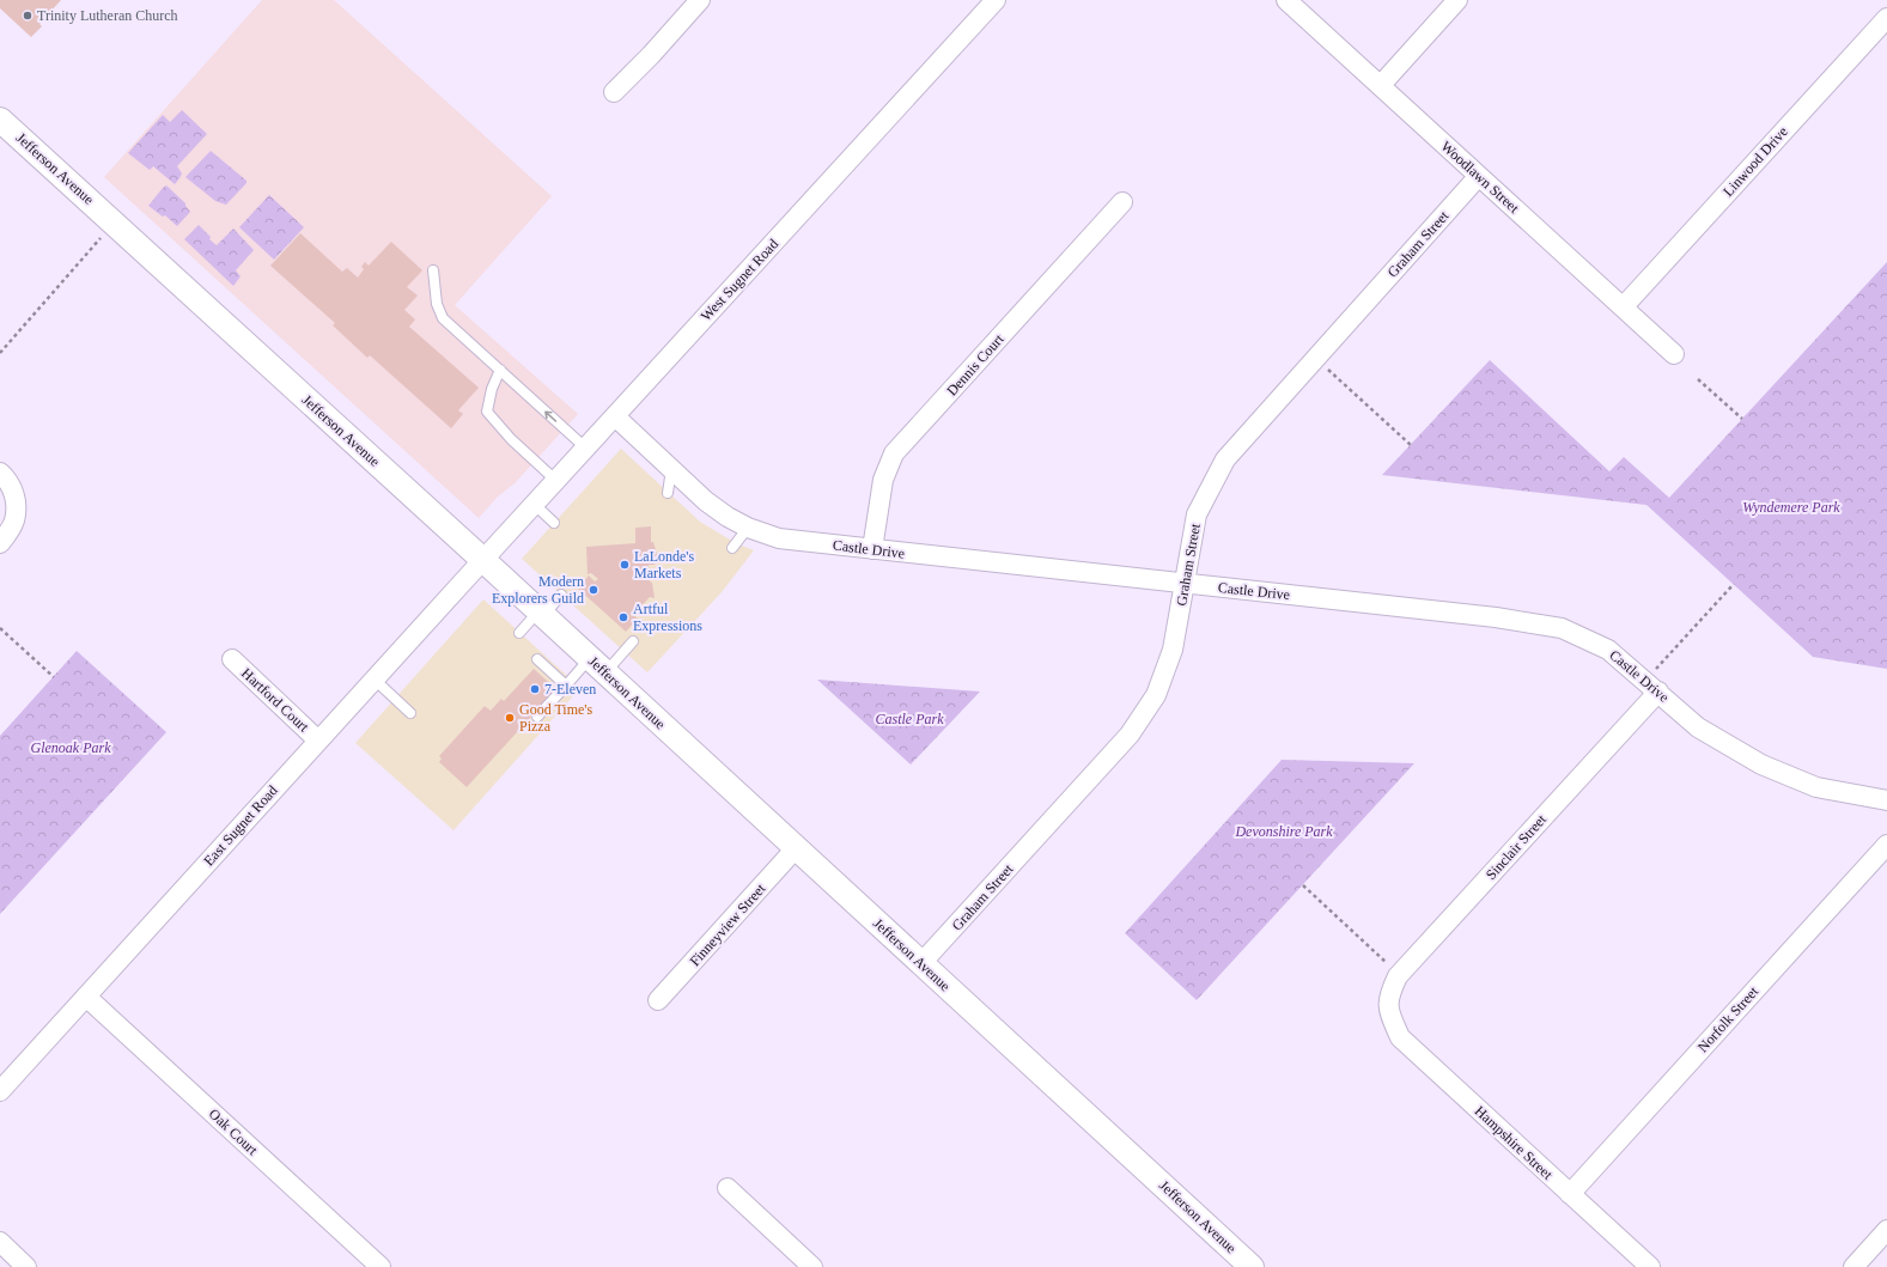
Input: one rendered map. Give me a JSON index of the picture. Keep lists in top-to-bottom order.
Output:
{
  "streets": {
    "street": [
      "Linwood Drive",
      "Jefferson Avenue",
      "Woodlawn Street",
      "Graham Street",
      "West Sugnet Road",
      "Dennis Court",
      "Castle Drive",
      "Hartford Court",
      "East Sugnet Road",
      "Sinclair Street",
      "Finneyview Street",
      "Norfolk Street",
      "Oak Court",
      "Hampshire Street"
    ]
  },
  "crossings": [
    ["Linwood Drive", "Woodlawn Street"],
    ["Jefferson Avenue", "Graham Street"],
    ["Jefferson Avenue", "West Sugnet Road"],
    ["Jefferson Avenue", "East Sugnet Road"],
    ["Jefferson Avenue", "Finneyview Street"],
    ["Woodlawn Street", "Graham Street"],
    ["Graham Street", "Castle Drive"],
    ["West Sugnet Road", "Castle Drive"],
    ["West Sugnet Road", "East Sugnet Road"],
    ["Dennis Court", "Castle Drive"],
    ["Castle Drive", "Sinclair Street"],
    ["Hartford Court", "East Sugnet Road"],
    ["East Sugnet Road", "Oak Court"],
    ["Sinclair Street", "Hampshire Street"],
    ["Norfolk Street", "Hampshire Street"]
  ],
  "parks": [
    "Wyndemere Park",
    "Castle Park",
    "Glenoak Park",
    "Devonshire Park"
  ],
  "places": [
    "Trinity Lutheran Church",
    "LaLonde's Markets",
    "Modern Explorers Guild",
    "Artful Expressions",
    "7-Eleven",
    "Good Time's Pizza"
  ]
}
